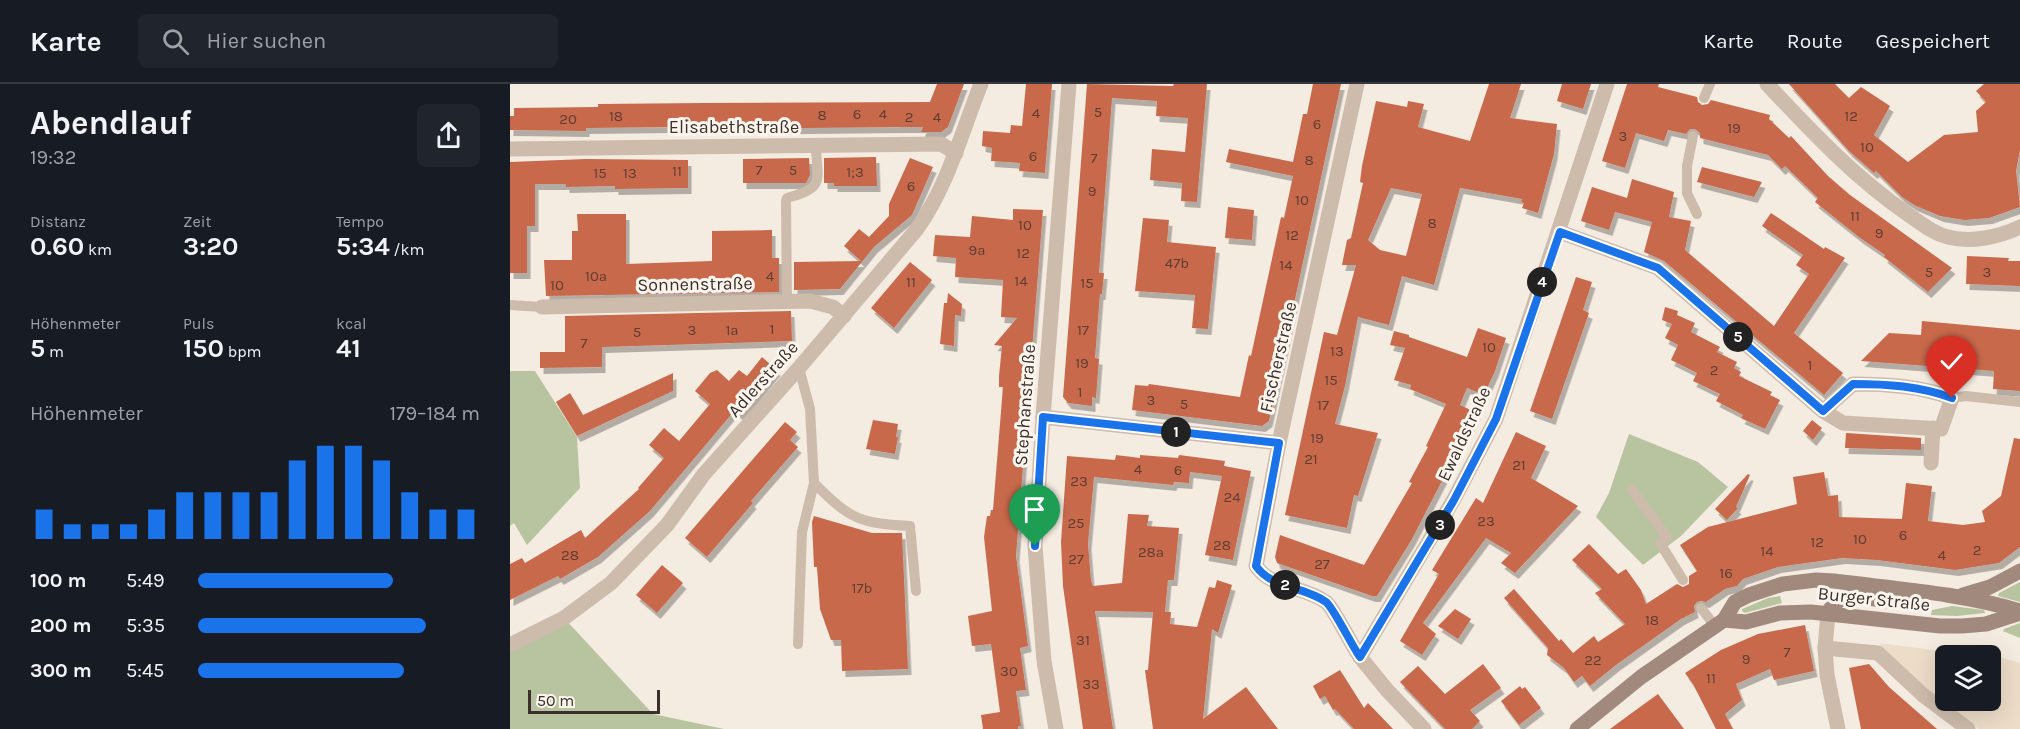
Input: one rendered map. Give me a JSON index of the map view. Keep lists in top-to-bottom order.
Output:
{
  "streets": {
    "main road": ["Burger Straße"],
    "street": [
      "Elisabethstraße",
      "Sonnenstraße",
      "Fischerstraße",
      "Adlerstraße",
      "Stephanstraße",
      "Ewaldstraße"
    ]
  },
  "crossings": [
    ["Elisabethstraße", "Adlerstraße"],
    ["Sonnenstraße", "Adlerstraße"],
    ["Fischerstraße", "Ewaldstraße"]
  ],
  "house_numbers": [
    "5",
    "4",
    "6",
    "4",
    "8",
    "18",
    "12",
    "2",
    "4",
    "20",
    "6",
    "19",
    "3",
    "10",
    "6",
    "7",
    "8",
    "7",
    "5",
    "11",
    "1;3",
    "15",
    "13",
    "6",
    "9",
    "10",
    "11",
    "8",
    "10",
    "9",
    "12",
    "9a",
    "12",
    "47b",
    "14",
    "5",
    "3",
    "10a",
    "4",
    "14",
    "11",
    "15",
    "10",
    "1",
    "3",
    "1a",
    "17",
    "5",
    "7",
    "10",
    "13",
    "19",
    "1",
    "2",
    "15",
    "1",
    "3",
    "5",
    "17",
    "19",
    "21",
    "21",
    "4",
    "6",
    "23",
    "24",
    "23",
    "25",
    "6",
    "10",
    "12",
    "28",
    "2",
    "14",
    "28a",
    "28",
    "4",
    "27",
    "27",
    "16",
    "17b",
    "18",
    "31",
    "7",
    "9",
    "22",
    "30",
    "11",
    "33"
  ],
  "scale_bar": "50 m",
  "page": {
    "header": "Karte",
    "search": "Hier suchen",
    "nav": ["Karte", "Route", "Gespeichert"],
    "heading": ["Abendlauf", "19:32"],
    "stats": [
      ["Distanz", "0.60 km"],
      ["Zeit", "3:20"],
      ["Tempo", "5:34 /km"],
      ["Höhenmeter", "5 m"],
      ["Puls", "150 bpm"],
      ["kcal", "41"]
    ],
    "pins": [
      "4",
      "5",
      "1",
      "3",
      "2"
    ],
    "chart": ["Höhenmeter", "179–184 m"],
    "list": [
      {
        "name": "100 m",
        "note": "5:49"
      },
      {
        "name": "200 m",
        "note": "5:35"
      },
      {
        "name": "300 m",
        "note": "5:45"
      }
    ],
    "scale": "50 m"
  }
}
